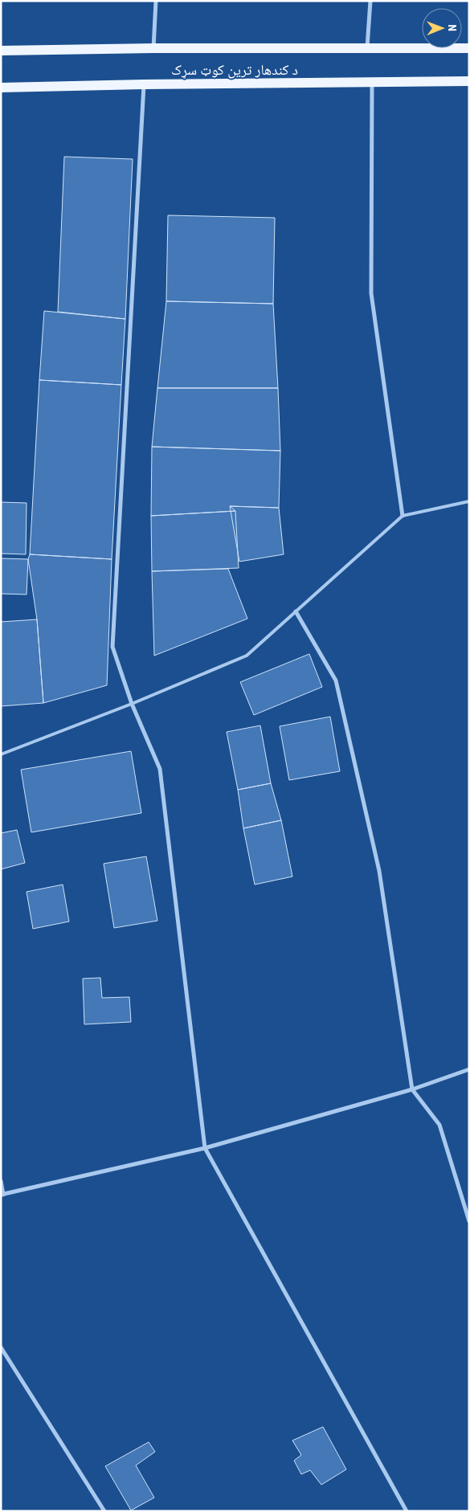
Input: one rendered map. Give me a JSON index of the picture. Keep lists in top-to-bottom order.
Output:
{
  "streets": {
    "main road": ["د کندهار ترين کوټ سړک"]
  },
  "north": "right"
}
